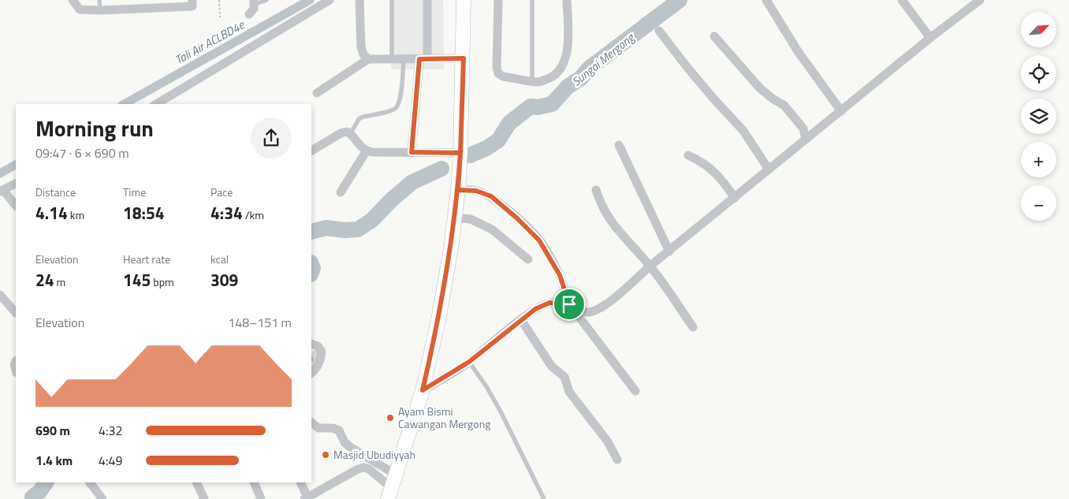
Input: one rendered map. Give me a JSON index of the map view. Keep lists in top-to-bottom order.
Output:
{
  "water": ["Tali Air ACLBD4e", "Sungai Mergong"],
  "places": ["Ayam Bismi Cawangan Mergong", "Masjid Ubudiyyah"],
  "north": "top right",
  "page": {
    "map_buttons": ["+", "−"],
    "heading": ["Morning run", "09:47 · 6 × 690 m"],
    "stats": [
      ["Distance", "4.14 km"],
      ["Time", "18:54"],
      ["Pace", "4:34 /km"],
      ["Elevation", "24 m"],
      ["Heart rate", "145 bpm"],
      ["kcal", "309"]
    ],
    "chart": ["Elevation", "148–151 m"],
    "list": [
      {
        "name": "690 m",
        "note": "4:32"
      },
      {
        "name": "1.4 km",
        "note": "4:49"
      }
    ]
  }
}
